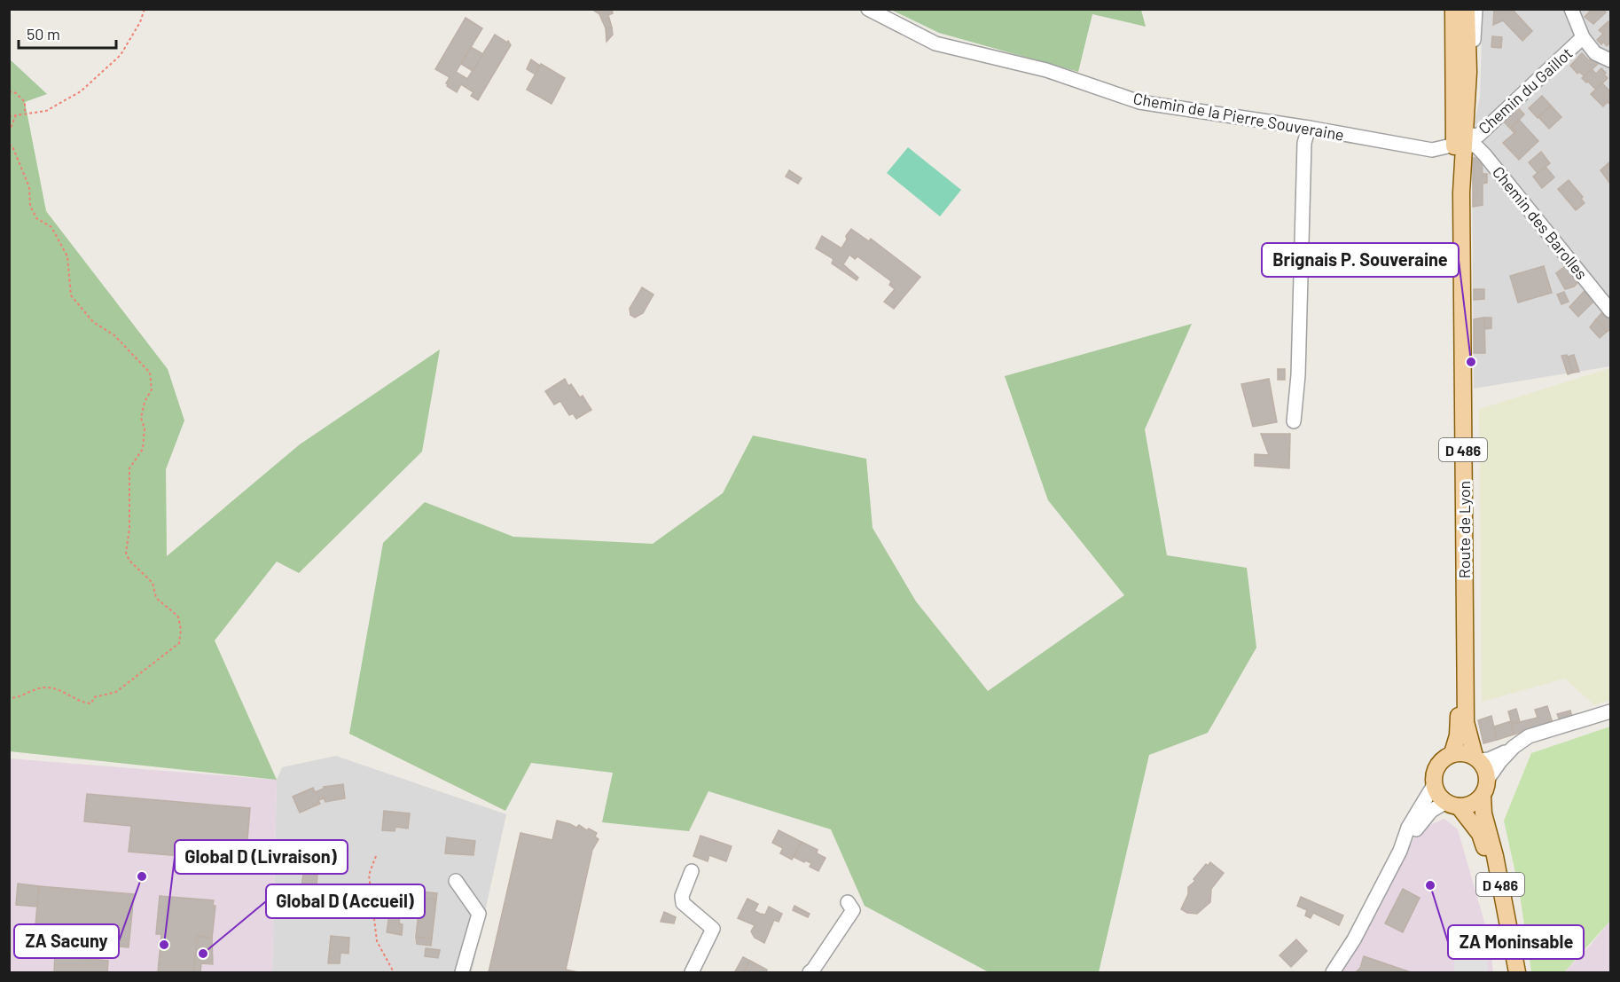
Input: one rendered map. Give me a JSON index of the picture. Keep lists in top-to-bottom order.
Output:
{
  "streets": {
    "main road": ["D 486", "Route de Lyon"],
    "street": ["Chemin du Gaillot", "Chemin de la Pierre Souveraine", "Chemin des Barolles"]
  },
  "crossings": [
    ["Chemin du Gaillot", "Chemin de la Pierre Souveraine"],
    ["Chemin du Gaillot", "Chemin des Barolles"],
    ["Chemin du Gaillot", "D 486"],
    ["Chemin du Gaillot", "Route de Lyon"],
    ["Chemin de la Pierre Souveraine", "Chemin des Barolles"],
    ["Chemin de la Pierre Souveraine", "D 486"],
    ["Chemin de la Pierre Souveraine", "Route de Lyon"],
    ["Chemin des Barolles", "D 486"],
    ["Chemin des Barolles", "Route de Lyon"],
    ["D 486", "Route de Lyon"]
  ],
  "places": [
    "Brignais P. Souveraine",
    "ZA Sacuny",
    "ZA Moninsable",
    "Global D (Livraison)",
    "Global D (Accueil)"
  ],
  "scale_bar": "50 m"
}
